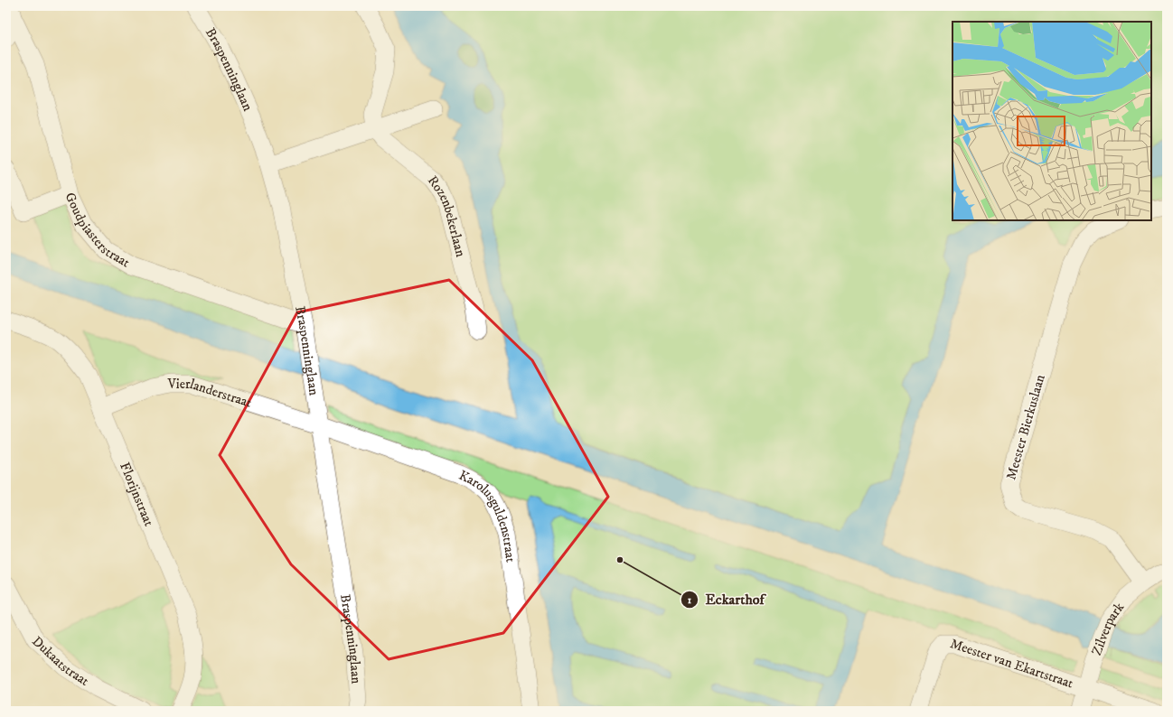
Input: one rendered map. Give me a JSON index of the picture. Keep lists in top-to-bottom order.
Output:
{
  "streets": {
    "street": [
      "Braspenninglaan",
      "Rozenbekerlaan",
      "Goudpiasterstraat",
      "Vierlanderstraat",
      "Meester Bierkuslaan",
      "Florijnstraat",
      "Karolusguldenstraat",
      "Zilverpark",
      "Dukaatstraat",
      "Meester van Ekartstraat"
    ]
  },
  "crossings": [
    ["Braspenninglaan", "Goudpiasterstraat"],
    ["Braspenninglaan", "Vierlanderstraat"],
    ["Braspenninglaan", "Karolusguldenstraat"],
    ["Vierlanderstraat", "Florijnstraat"],
    ["Vierlanderstraat", "Karolusguldenstraat"],
    ["Meester Bierkuslaan", "Zilverpark"],
    ["Zilverpark", "Meester van Ekartstraat"]
  ],
  "places": ["Eckarthof"]
}
